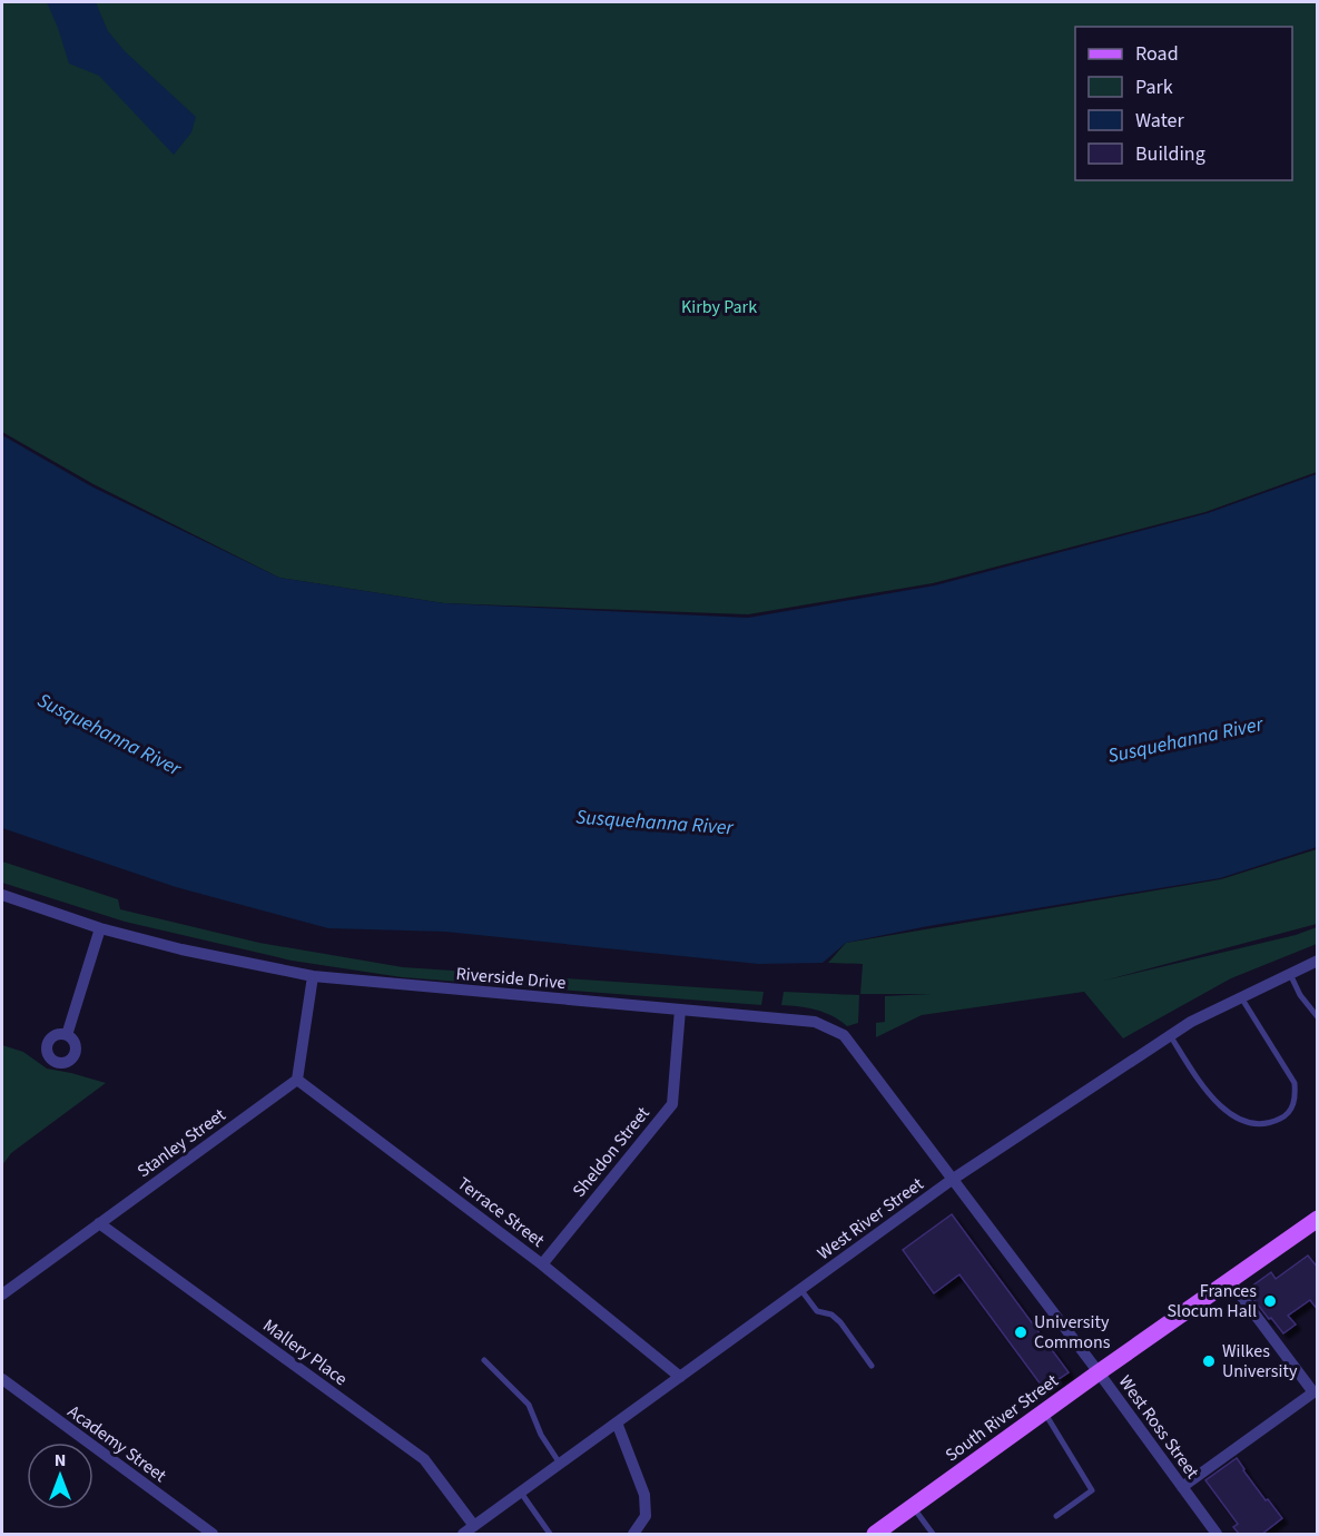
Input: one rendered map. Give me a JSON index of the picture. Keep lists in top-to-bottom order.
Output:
{
  "streets": {
    "main road": ["South River Street"],
    "street": [
      "Riverside Drive",
      "Stanley Street",
      "Sheldon Street",
      "Terrace Street",
      "West River Street",
      "Mallery Place",
      "West Ross Street",
      "Academy Street"
    ]
  },
  "crossings": [
    ["Riverside Drive", "Sheldon Street"],
    ["Riverside Drive", "West River Street"],
    ["Riverside Drive", "West Ross Street"],
    ["Stanley Street", "Terrace Street"],
    ["Stanley Street", "Mallery Place"],
    ["Sheldon Street", "Terrace Street"],
    ["Terrace Street", "West River Street"],
    ["West River Street", "Mallery Place"],
    ["West River Street", "West Ross Street"],
    ["South River Street", "West Ross Street"]
  ],
  "water": ["Susquehanna River"],
  "parks": ["Kirby Park"],
  "places": ["Frances Slocum Hall", "University Commons", "Wilkes University"],
  "legend": [
    "Road",
    "Park",
    "Water",
    "Building"
  ],
  "north": "top"
}
